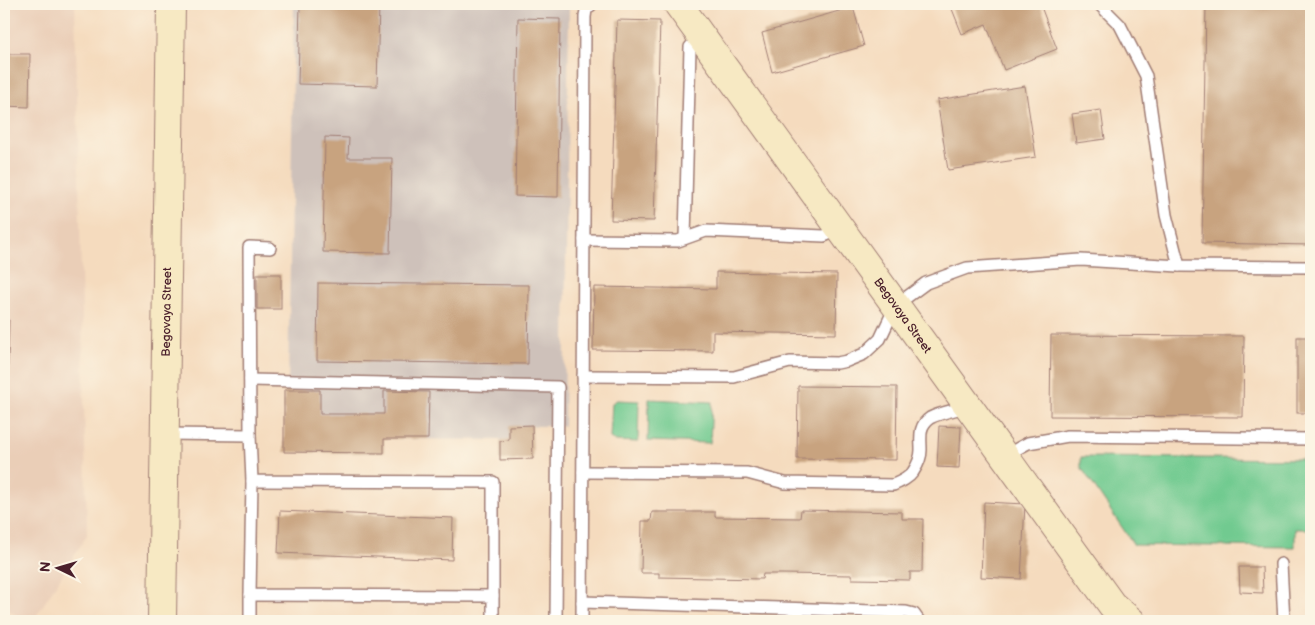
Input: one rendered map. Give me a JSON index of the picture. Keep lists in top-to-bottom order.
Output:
{
  "streets": {
    "street": ["Begovaya Street"]
  },
  "north": "left"
}
